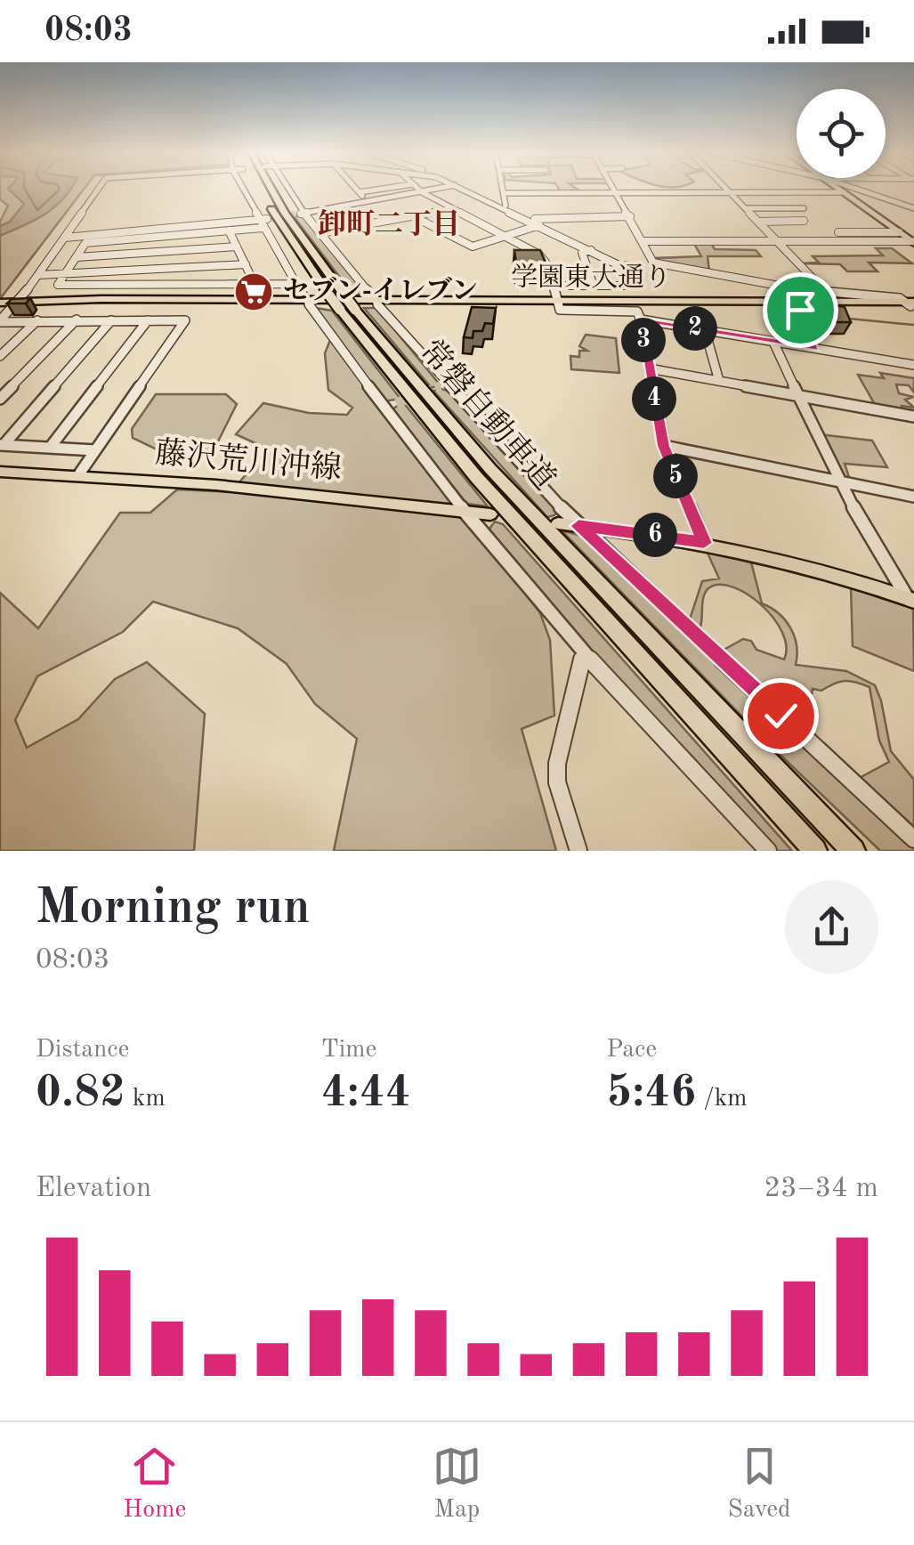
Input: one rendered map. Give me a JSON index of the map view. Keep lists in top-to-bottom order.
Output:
{
  "streets": {
    "highway": ["常磐自動車道"],
    "main road": ["学園東大通り", "藤沢荒川沖線"]
  },
  "districts": ["卸町二丁目"],
  "places": {
    "supermarket": ["セブン-イレブン"]
  },
  "page": {
    "status": "08:03",
    "pins": [
      "2",
      "3",
      "4",
      "5",
      "6"
    ],
    "heading": ["Morning run", "08:03"],
    "stats": [
      ["Distance", "0.82 km"],
      ["Time", "4:44"],
      ["Pace", "5:46 /km"]
    ],
    "chart": ["Elevation", "23–34 m"],
    "tabs": ["Home", "Map", "Saved"]
  }
}
